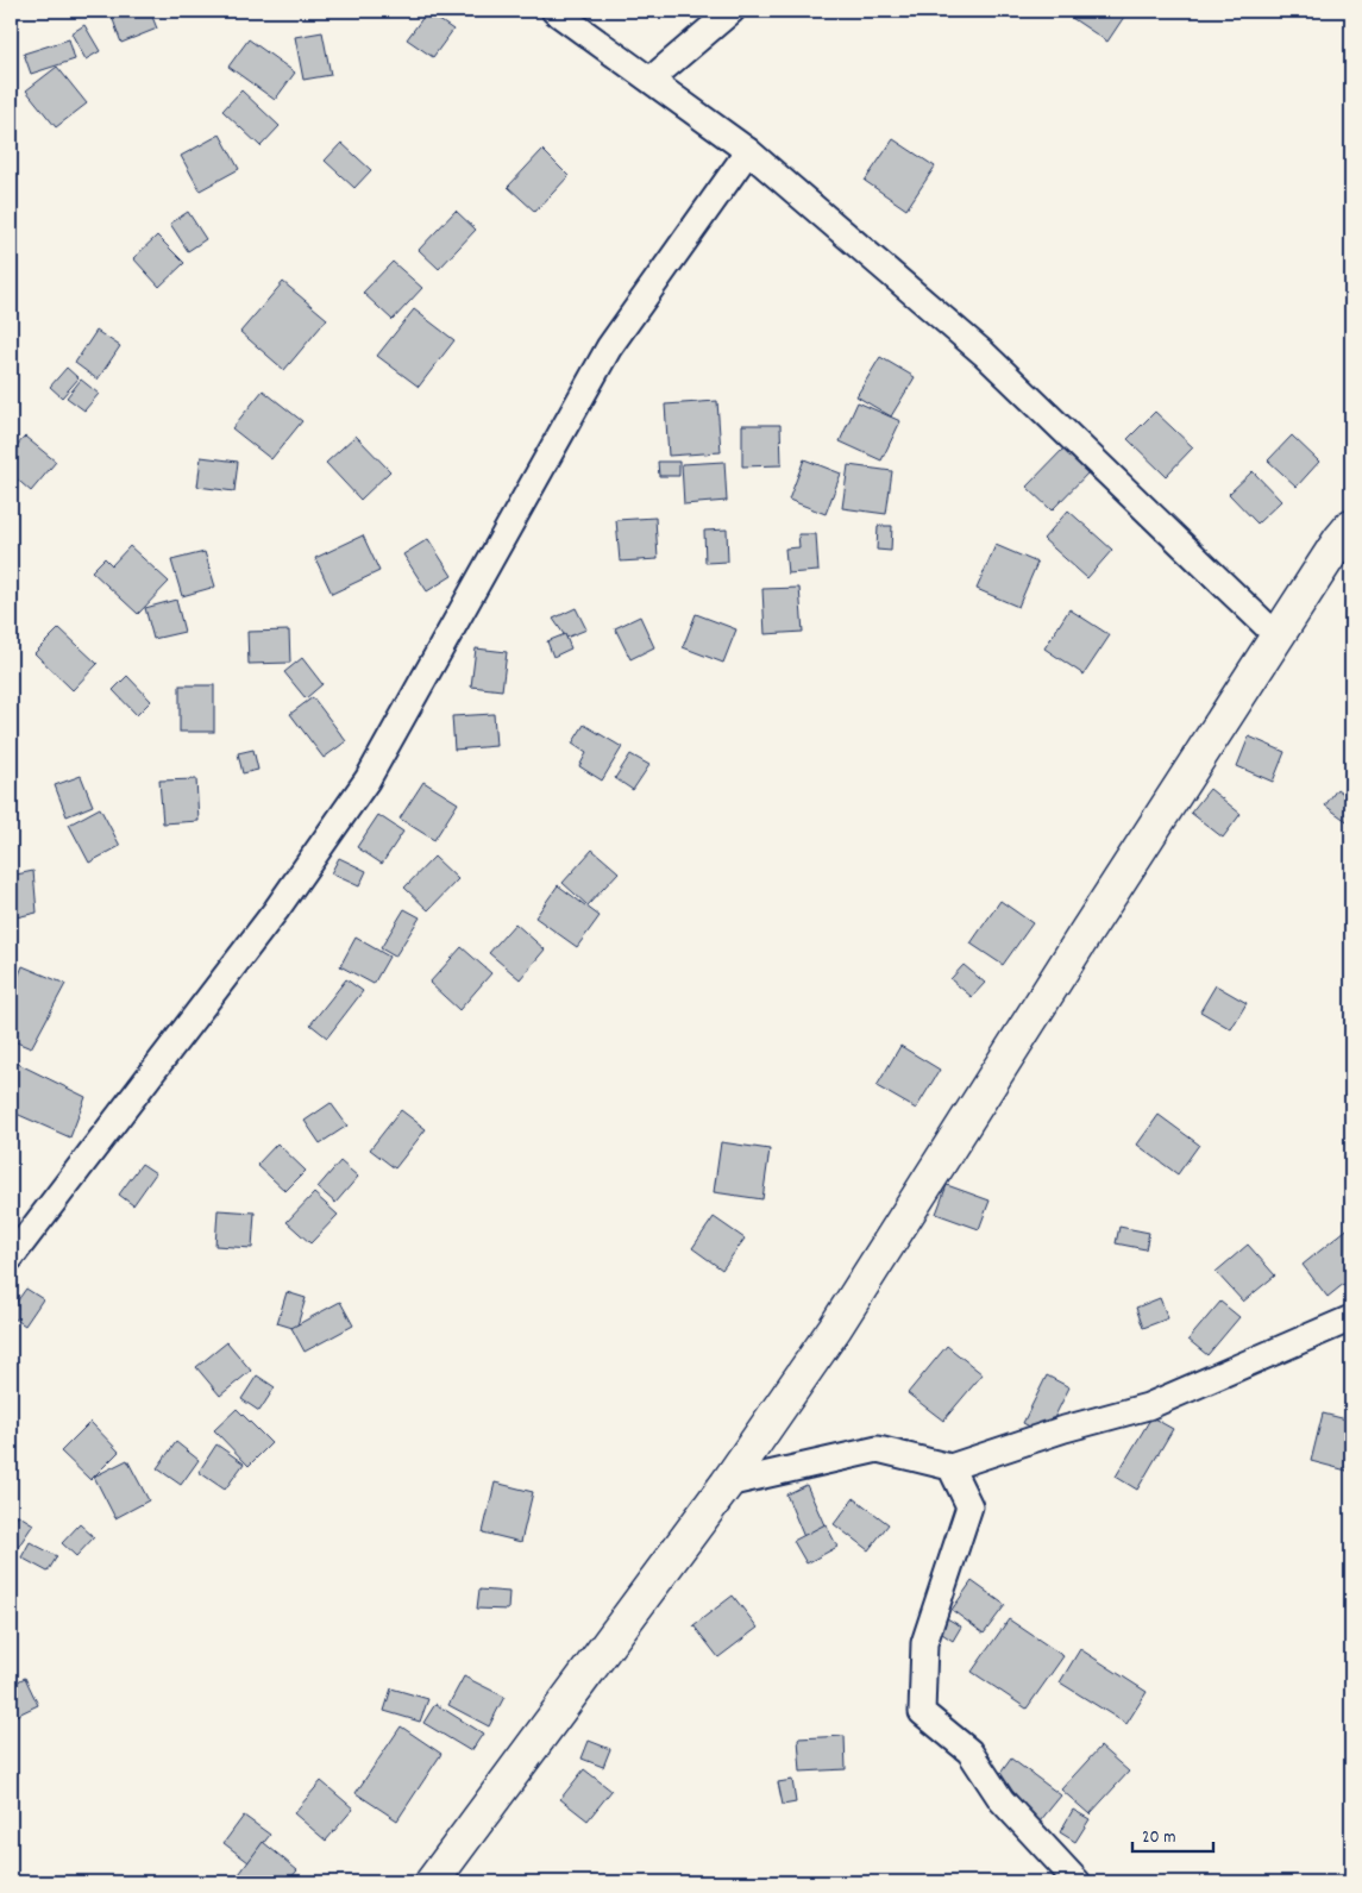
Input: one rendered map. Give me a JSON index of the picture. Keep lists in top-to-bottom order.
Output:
{
  "scale_bar": "20 m"
}
